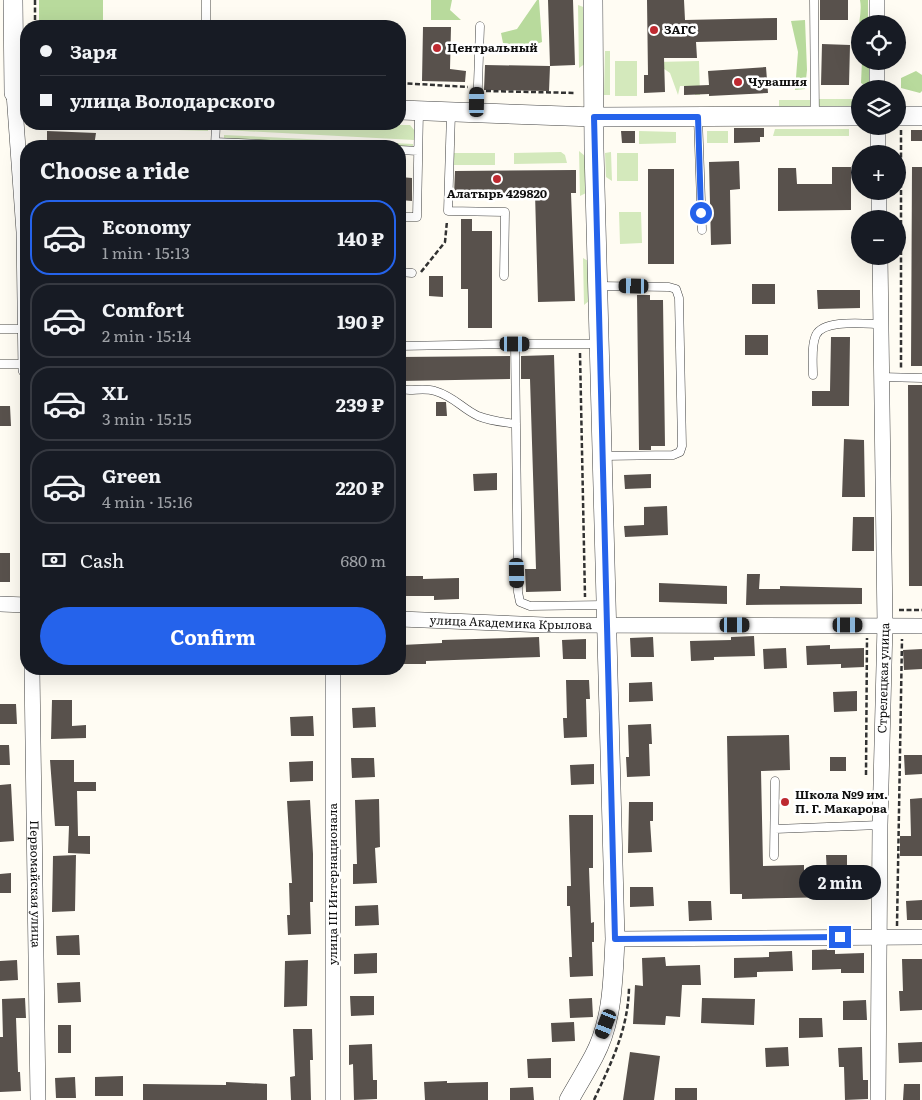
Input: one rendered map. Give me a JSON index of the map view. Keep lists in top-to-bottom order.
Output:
{
  "streets": {
    "street": [
      "улица Академика Крылова",
      "Стрелецкая улица",
      "Первомайская улица",
      "улица III Интернационала"
    ]
  },
  "crossings": [
    ["улица Академика Крылова", "Стрелецкая улица"]
  ],
  "places": [
    "ЗАГС",
    "Центральный",
    "Чувашия",
    "Алатырь 429820",
    "Школа №9 им. П. Г. Макарова"
  ],
  "page": {
    "map_buttons": ["+", "−"],
    "banner": ["Заря", "улица Володарского"],
    "heading": "Choose a ride",
    "list": [
      {
        "name": "Economy",
        "note": "1 min · 15:13",
        "value": "140 ₽"
      },
      {
        "name": "Comfort",
        "note": "2 min · 15:14",
        "value": "190 ₽"
      },
      {
        "name": "XL",
        "note": "3 min · 15:15",
        "value": "239 ₽"
      },
      {
        "name": "Green",
        "note": "4 min · 15:16",
        "value": "220 ₽"
      }
    ],
    "pay": ["Cash", "680 m"],
    "buttons": "Confirm",
    "bubble": "2 min"
  }
}
